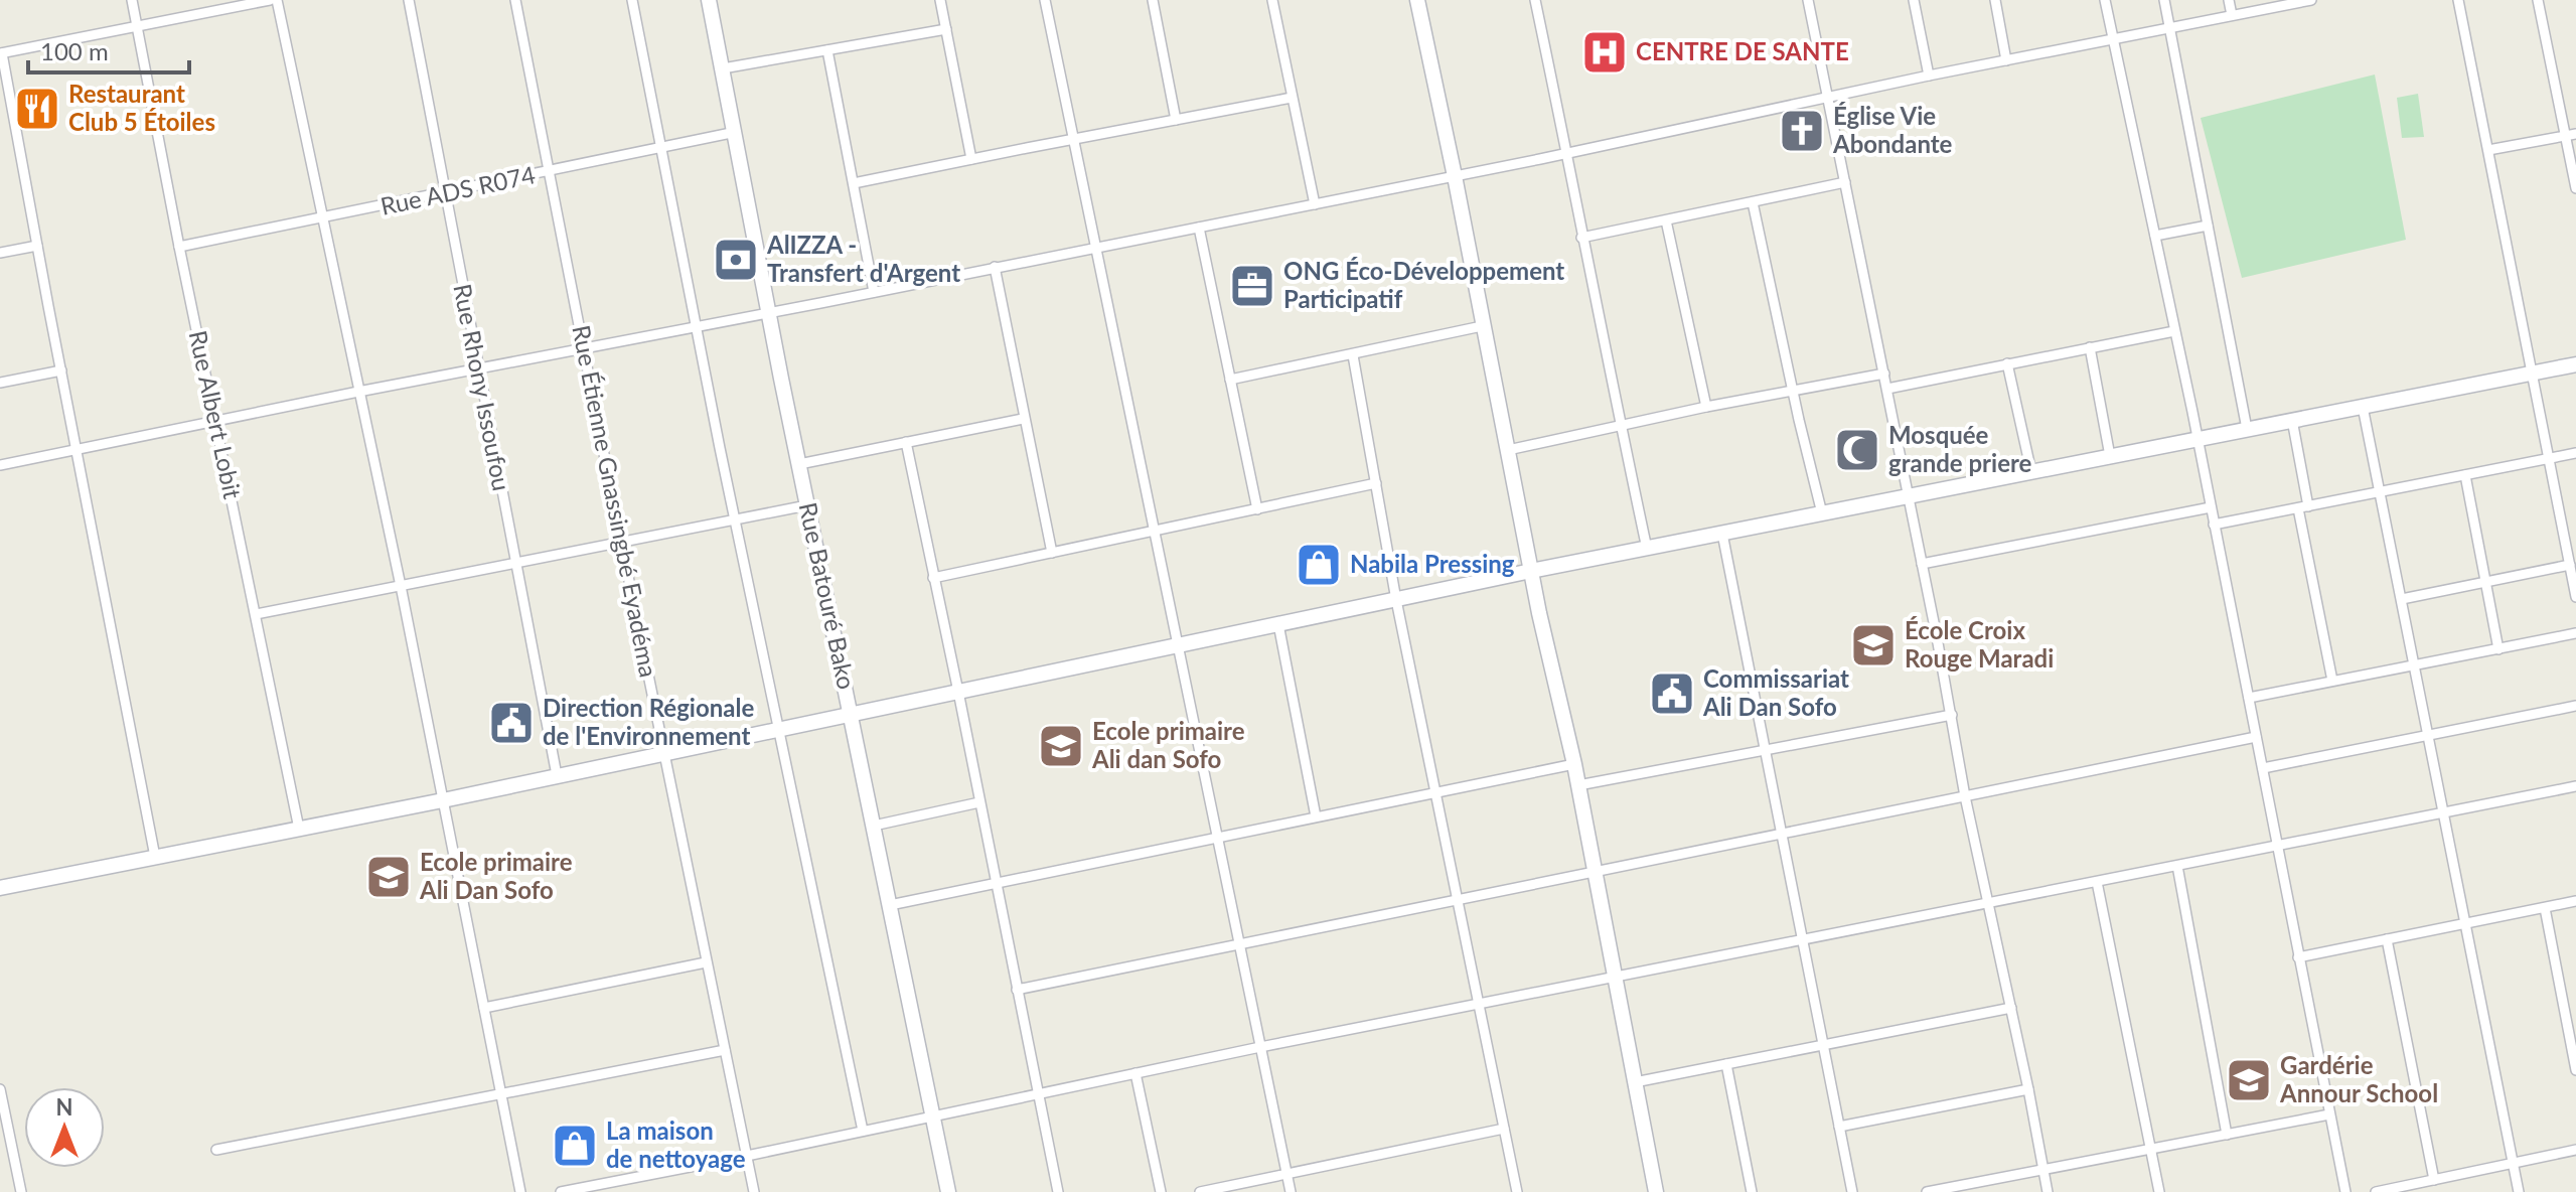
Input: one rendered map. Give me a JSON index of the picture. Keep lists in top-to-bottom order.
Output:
{
  "streets": {
    "street": [
      "Rue ADS R074",
      "Rue Rhony Issoufou",
      "Rue Albert Lobit",
      "Rue Étienne Gnassingbé Eyadéma",
      "Rue Batouré Bako"
    ]
  },
  "crossings": [
    ["Rue ADS R074", "Rue Rhony Issoufou"],
    ["Rue ADS R074", "Rue Albert Lobit"],
    ["Rue ADS R074", "Rue Étienne Gnassingbé Eyadéma"],
    ["Rue ADS R074", "Rue Batouré Bako"]
  ],
  "places": {
    "hospital": ["CENTRE DE SANTE"],
    "restaurant": ["Restaurant Club 5 Étoiles"],
    "church": ["Église Vie Abondante"],
    "bank": ["AlIZZA - Transfert d'Argent"],
    "office": ["ONG Éco-Développement Participatif"],
    "mosque": ["Mosquée grande priere"],
    "shop": ["Nabila Pressing", "La maison de nettoyage"],
    "school or university": [
      "École Croix Rouge Maradi",
      "Ecole primaire Ali dan Sofo",
      "Ecole primaire Ali Dan Sofo",
      "Gardérie Annour School"
    ],
    "public building": ["Commissariat Ali Dan Sofo", "Direction Régionale de l'Environnement"]
  },
  "scale_bar": "100 m",
  "north": "top"
}
